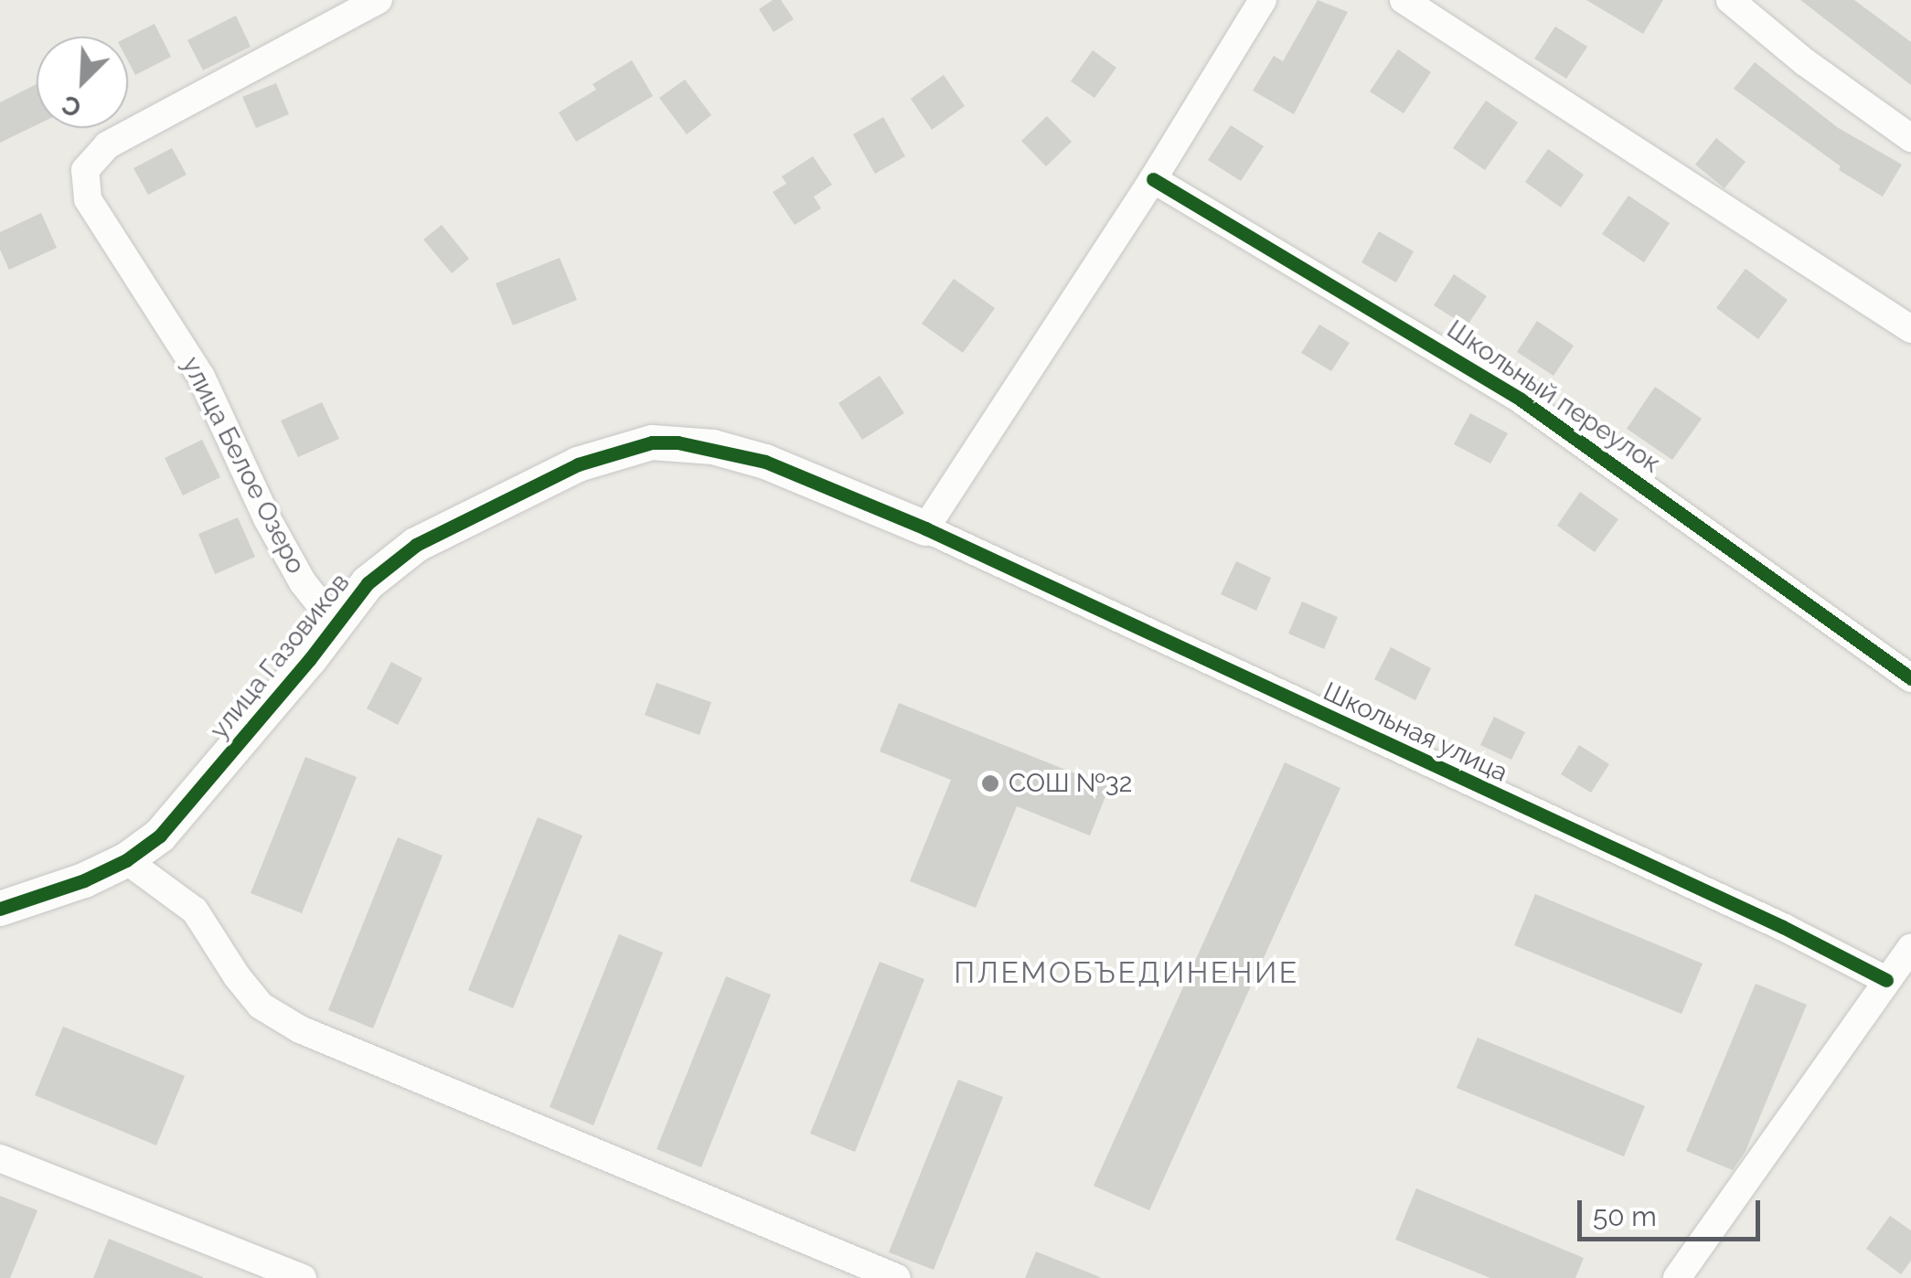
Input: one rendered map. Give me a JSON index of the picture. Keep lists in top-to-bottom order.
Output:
{
  "streets": {
    "street": [
      "Школьный переулок",
      "улица Белое Озеро",
      "улица Газовиков",
      "Школьная улица"
    ]
  },
  "crossings": [
    ["улица Белое Озеро", "улица Газовиков"],
    ["улица Газовиков", "Школьная улица"]
  ],
  "districts": ["ПЛЕМОБЪЕДИНЕНИЕ"],
  "places": ["СОШ №32"],
  "scale_bar": "50 m",
  "north": "bottom left"
}
